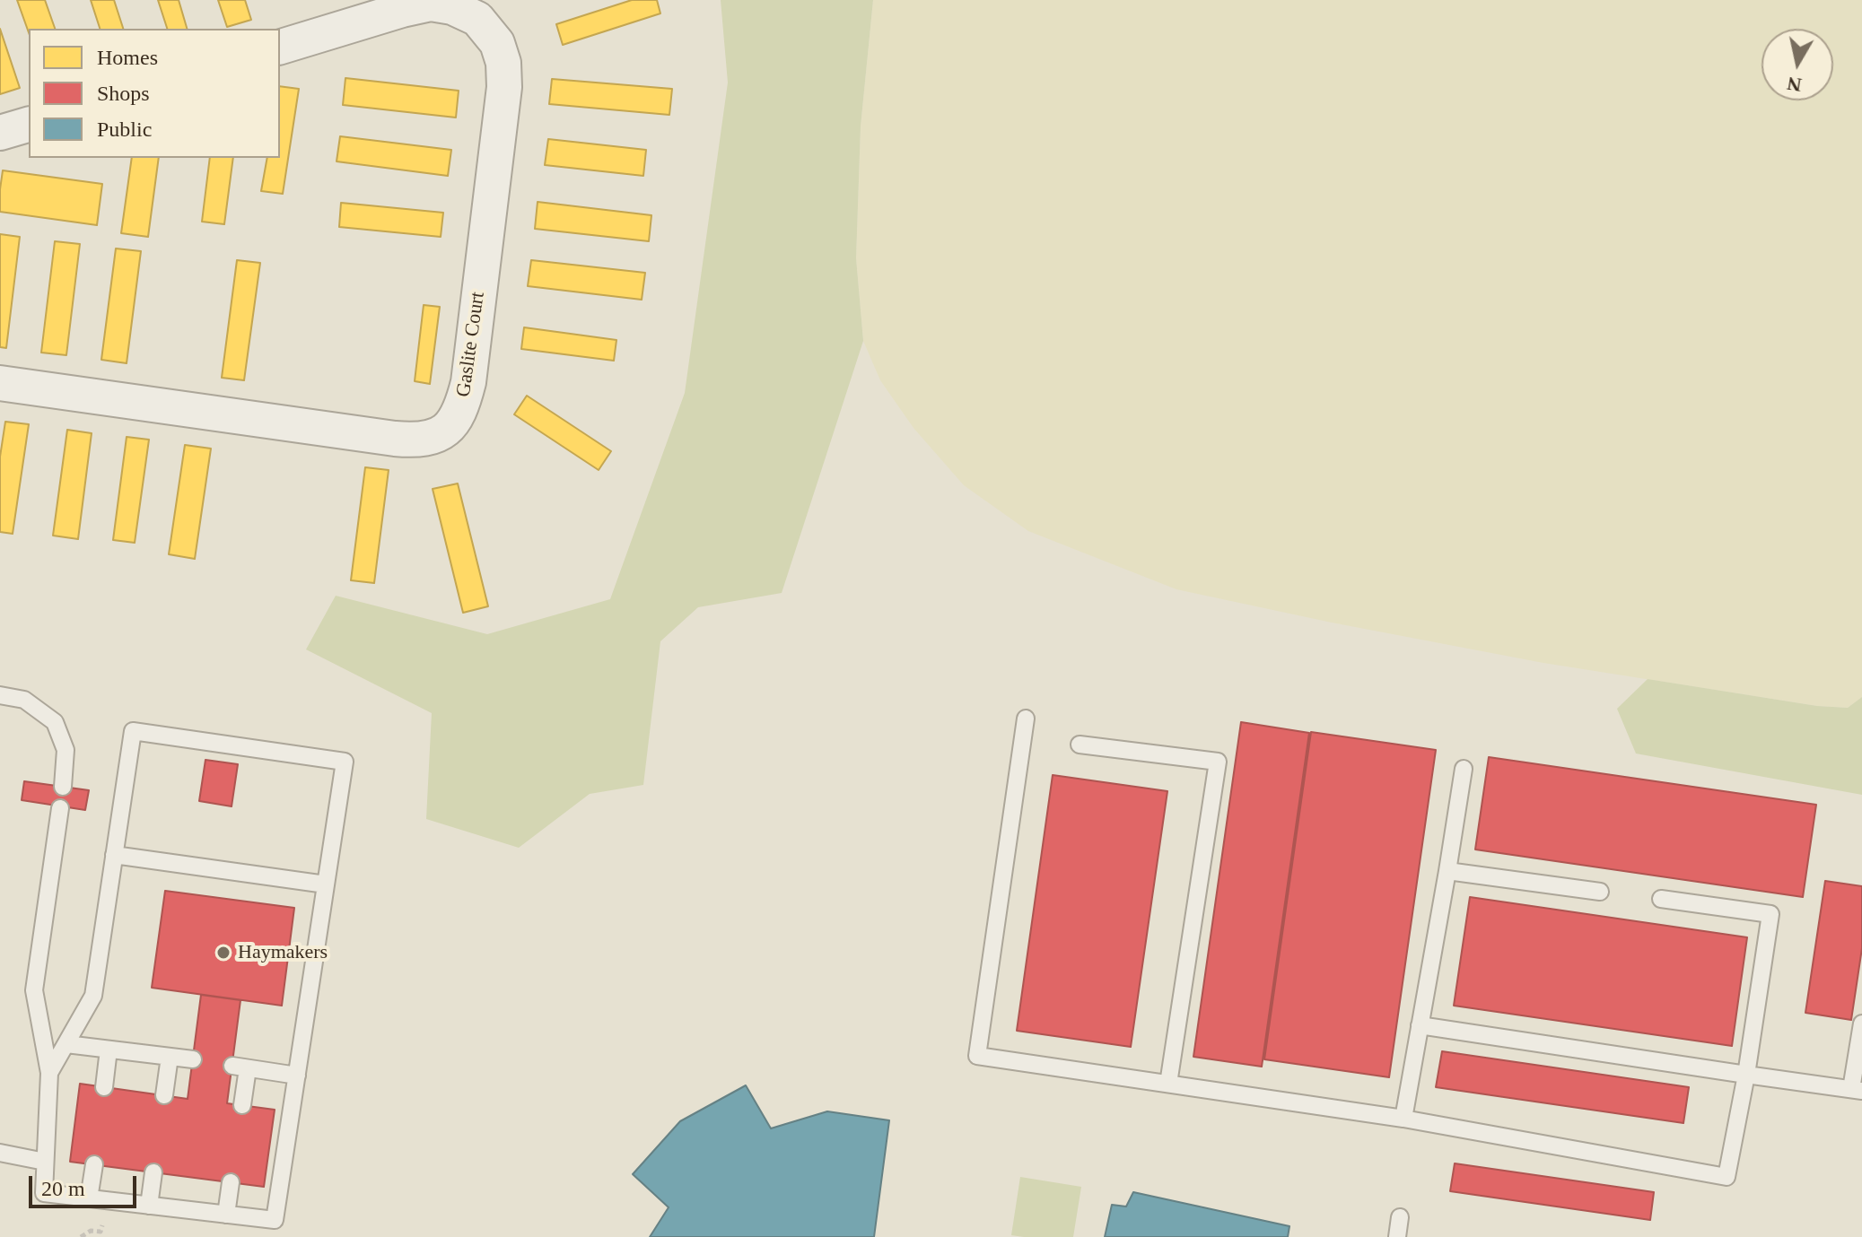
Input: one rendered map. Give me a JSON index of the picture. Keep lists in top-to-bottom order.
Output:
{
  "streets": {
    "street": ["Gaslite Court"]
  },
  "places": ["Haymakers"],
  "legend": ["Homes", "Shops", "Public"],
  "scale_bar": "20 m",
  "north": "bottom"
}
